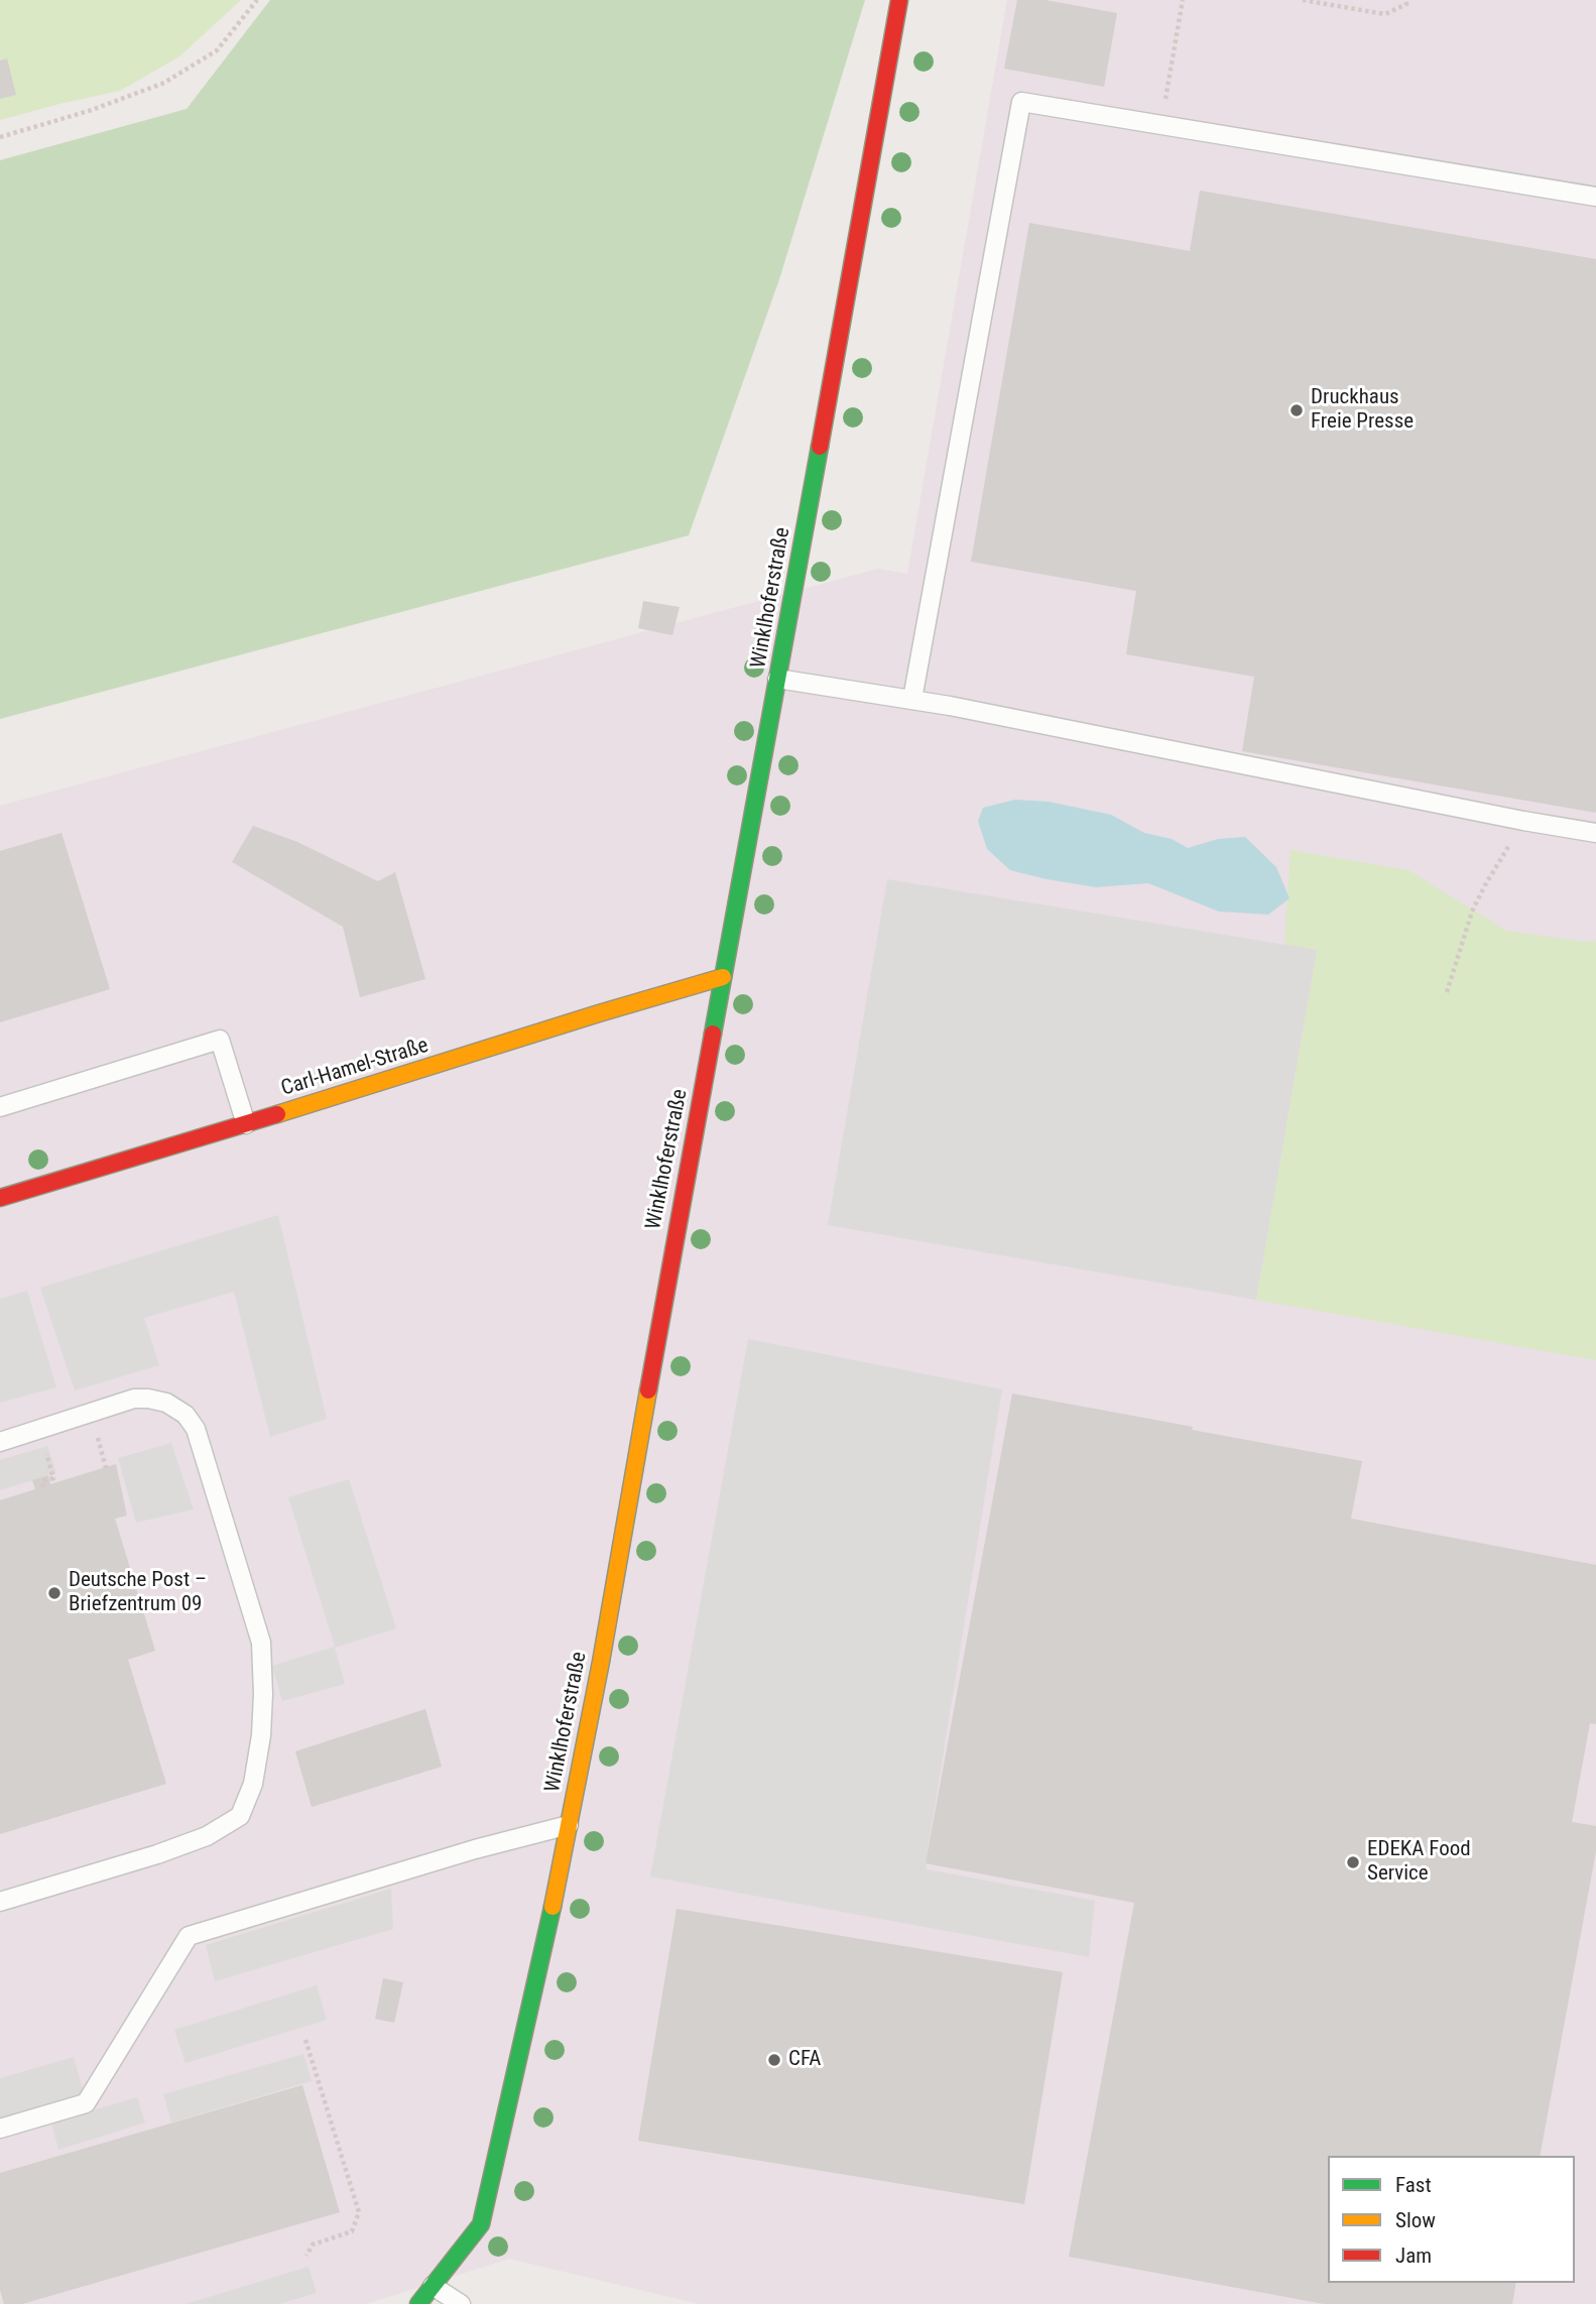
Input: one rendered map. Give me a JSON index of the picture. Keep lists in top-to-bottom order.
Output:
{
  "streets": {
    "street": ["Winklhoferstraße", "Carl-Hamel-Straße"]
  },
  "crossings": [
    ["Winklhoferstraße", "Carl-Hamel-Straße"]
  ],
  "places": [
    "Druckhaus Freie Presse",
    "Deutsche Post – Briefzentrum 09",
    "EDEKA Food Service",
    "CFA"
  ],
  "legend": ["Fast", "Slow", "Jam"]
}
